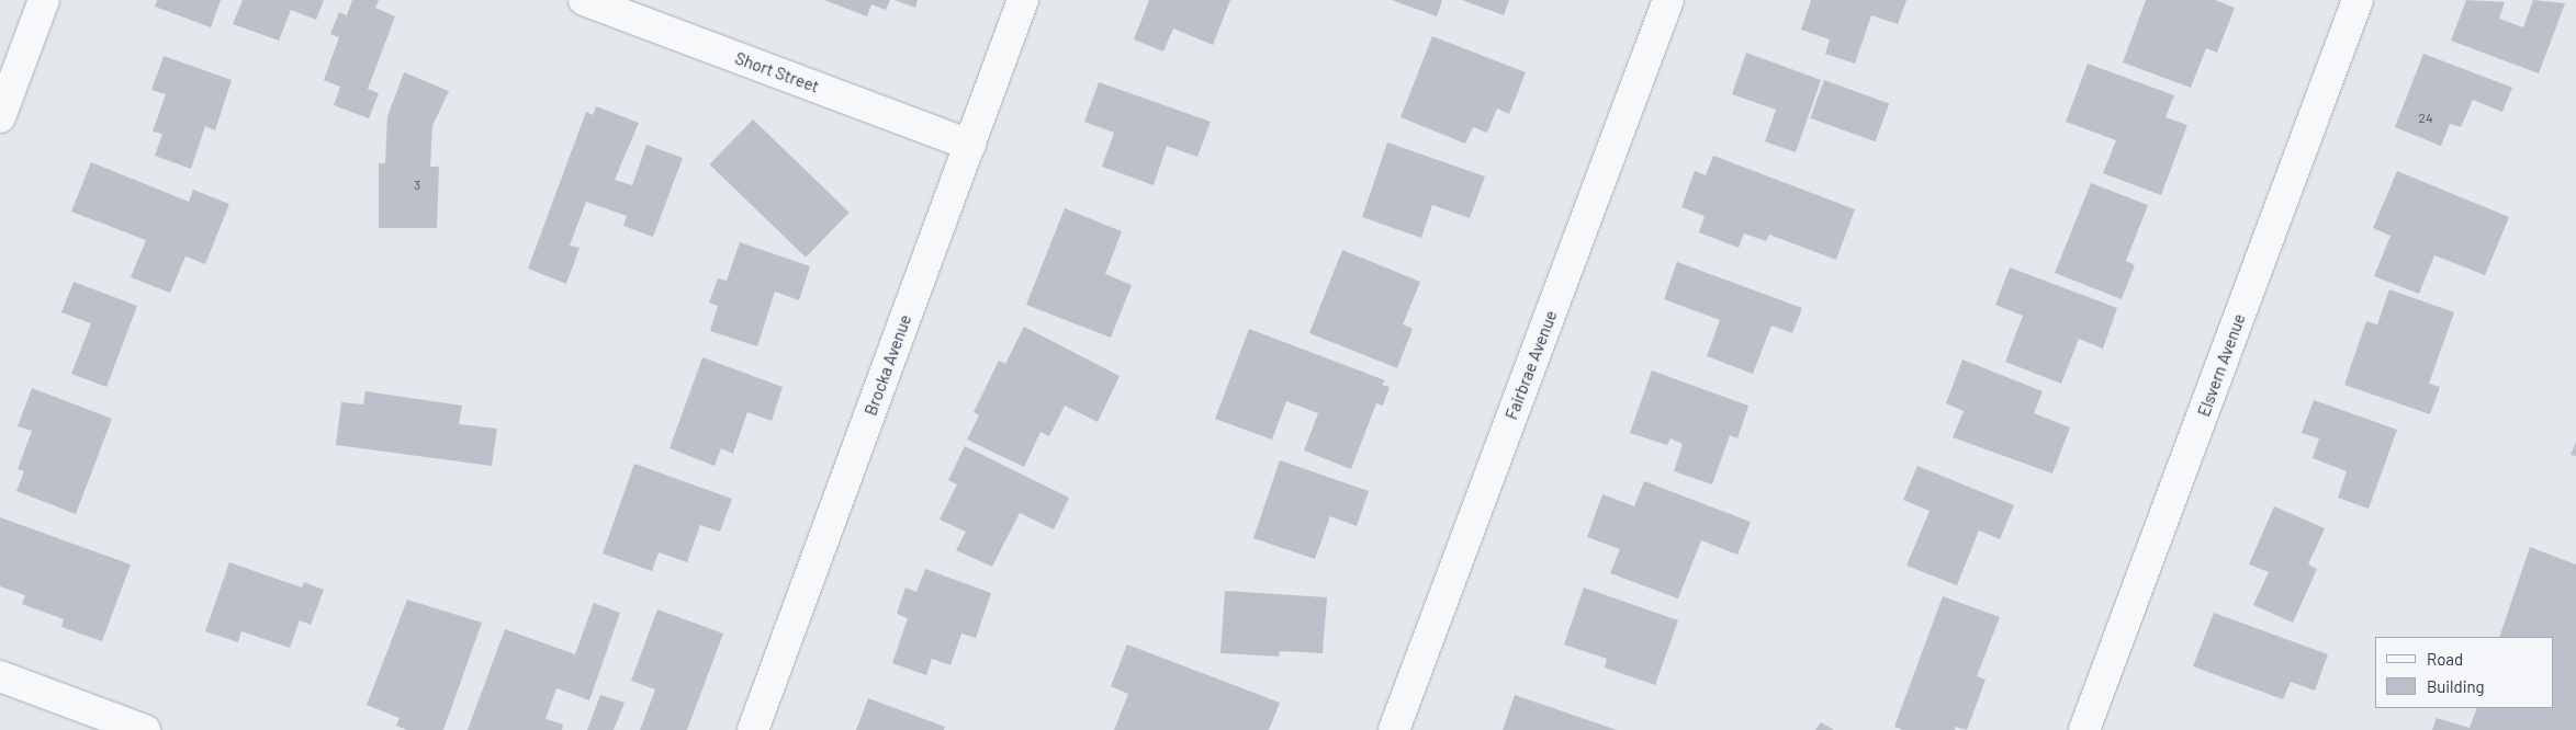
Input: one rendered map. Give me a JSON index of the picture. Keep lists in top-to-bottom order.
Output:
{
  "streets": {
    "street": [
      "Short Street",
      "Brocka Avenue",
      "Fairbrae Avenue",
      "Elsvern Avenue"
    ]
  },
  "crossings": [
    ["Short Street", "Brocka Avenue"]
  ],
  "house_numbers": ["24", "3"],
  "legend": ["Road", "Building"]
}
